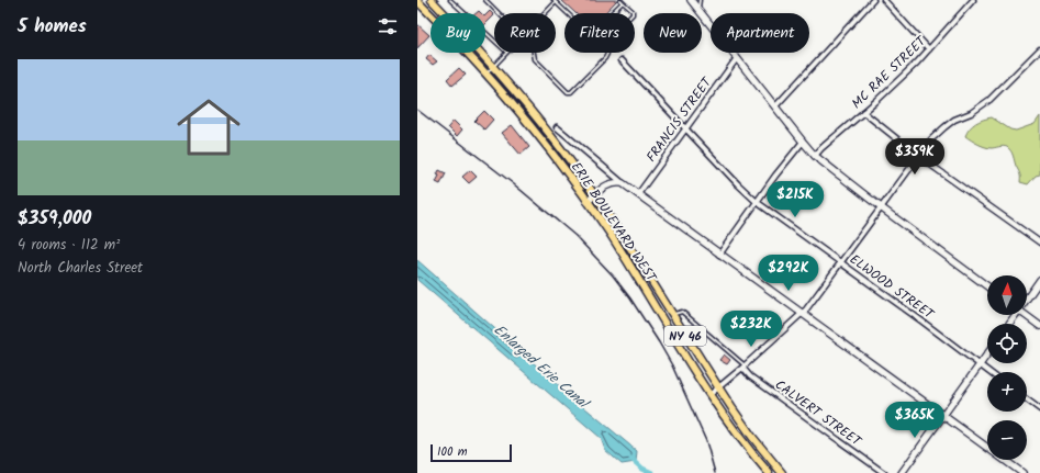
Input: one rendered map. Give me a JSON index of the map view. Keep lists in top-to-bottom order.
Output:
{
  "streets": {
    "main road": ["ERIE BOULEVARD WEST", "NY 46"],
    "street": [
      "MC RAE STREET",
      "FRANCIS STREET",
      "ELWOOD STREET",
      "CALVERT STREET"
    ]
  },
  "crossings": [
    ["FRANCIS STREET", "ELWOOD STREET"]
  ],
  "water": ["Enlarged Erie Canal"],
  "scale_bar": "100 m",
  "north": "top",
  "page": {
    "heading": "5 homes",
    "chip": [
      "Buy",
      "Rent",
      "Filters",
      "New",
      "Apartment"
    ],
    "list": [
      {
        "name": "$359,000",
        "note": "4 rooms · 112 m² · North Charles Street"
      }
    ],
    "price": [
      "$359K",
      "$215K",
      "$292K",
      "$232K",
      "$365K"
    ],
    "map_buttons": ["+", "−"],
    "scale": "100 m"
  }
}
